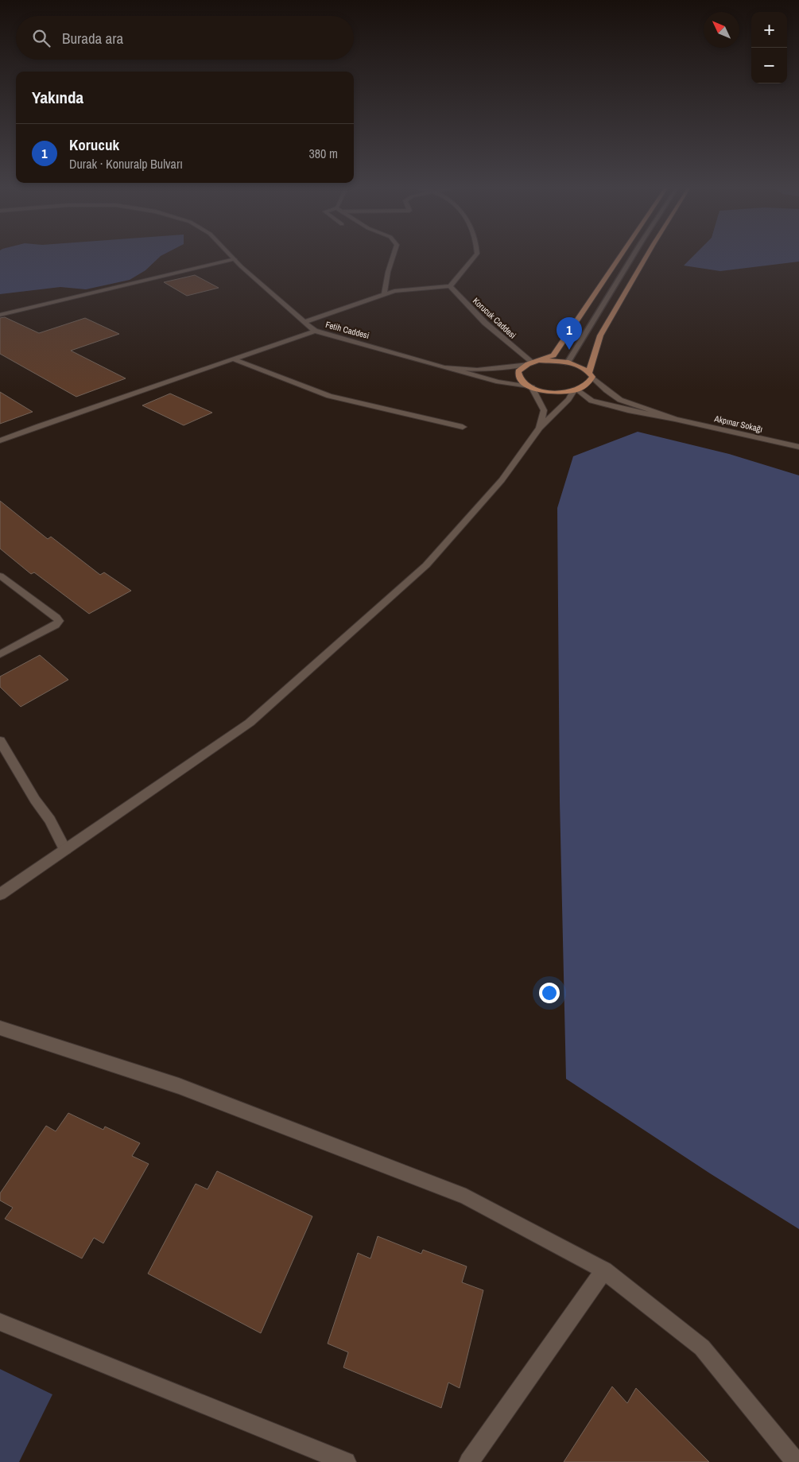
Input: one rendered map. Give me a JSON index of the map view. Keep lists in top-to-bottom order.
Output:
{
  "streets": {
    "street": ["Korucuk Caddesi", "Fetih Caddesi", "Akpınar Sokağı"]
  },
  "crossings": [
    ["Korucuk Caddesi", "Fetih Caddesi"]
  ],
  "north": "top left",
  "page": {
    "map_buttons": ["+", "−"],
    "search": "Burada ara",
    "heading": "Yakında",
    "list": [
      {
        "mark": "1",
        "name": "Korucuk",
        "note": "Durak · Konuralp Bulvarı",
        "value": "380 m"
      }
    ],
    "pins": "1"
  }
}
